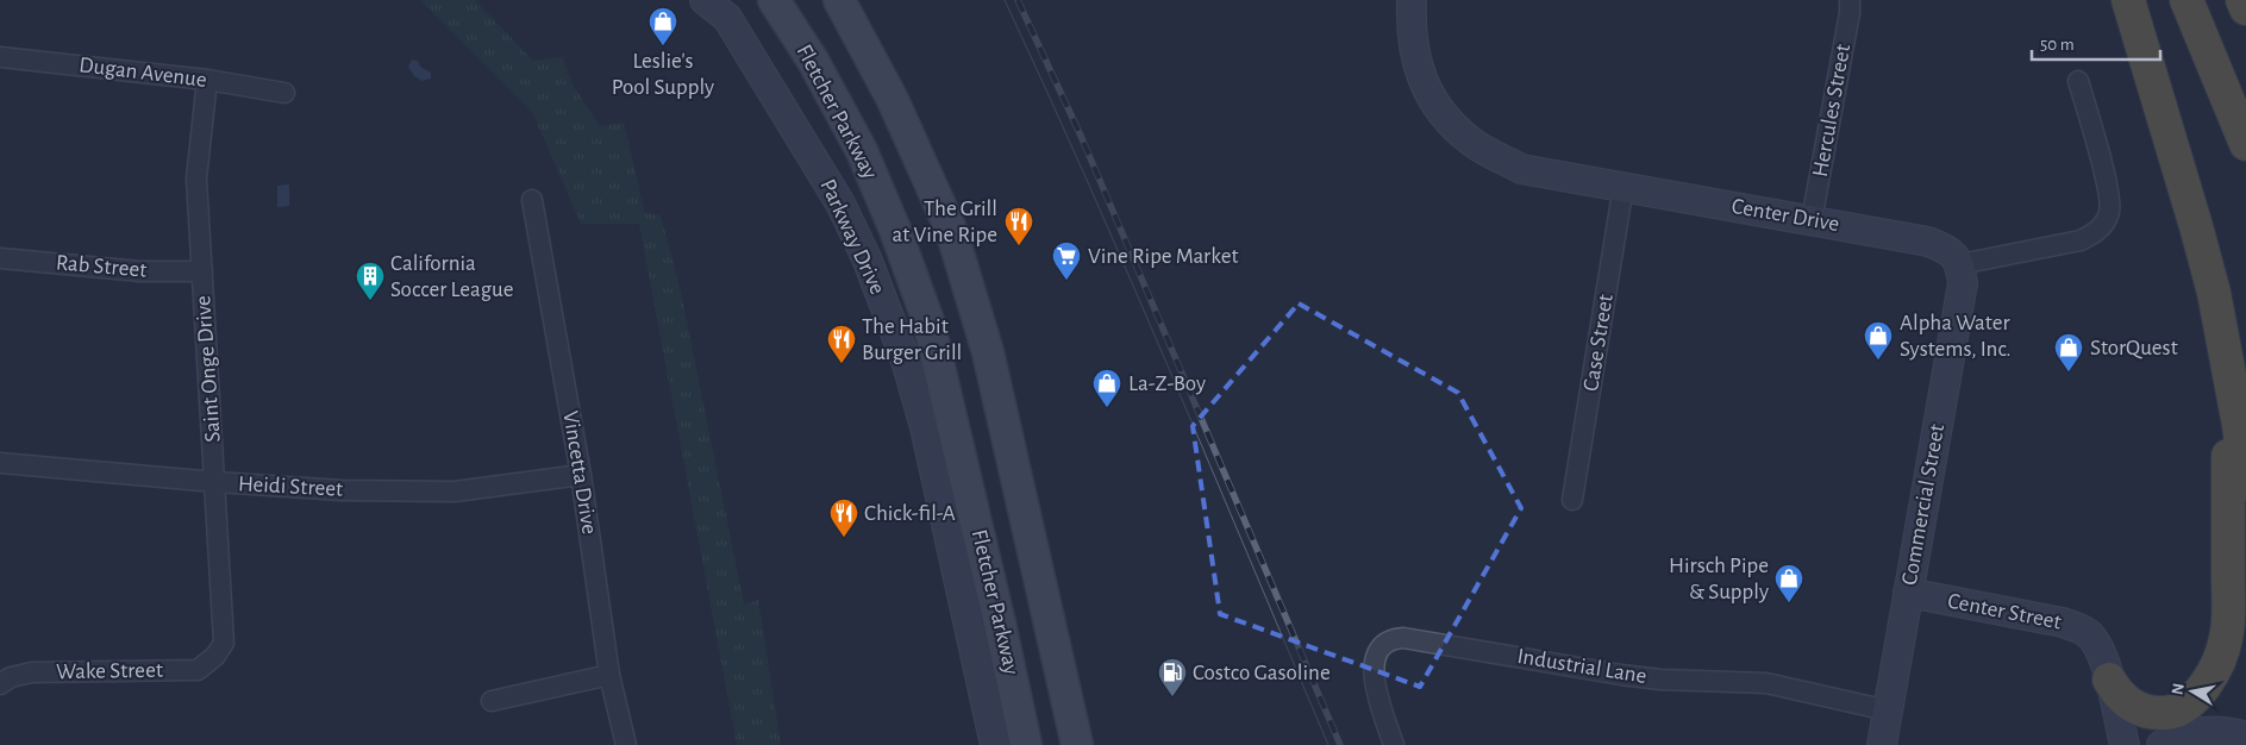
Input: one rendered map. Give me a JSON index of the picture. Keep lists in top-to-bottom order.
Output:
{
  "streets": {
    "main road": [
      "Fletcher Parkway",
      "Center Drive",
      "Parkway Drive",
      "Commercial Street",
      "Center Street"
    ],
    "street": [
      "Dugan Avenue",
      "Hercules Street",
      "Rab Street",
      "Case Street",
      "Saint Onge Drive",
      "Vincetta Drive",
      "Heidi Street",
      "Industrial Lane",
      "Wake Street"
    ]
  },
  "crossings": [
    ["Dugan Avenue", "Saint Onge Drive"],
    ["Hercules Street", "Center Drive"],
    ["Center Drive", "Case Street"],
    ["Center Drive", "Commercial Street"],
    ["Rab Street", "Saint Onge Drive"],
    ["Saint Onge Drive", "Heidi Street"],
    ["Saint Onge Drive", "Wake Street"],
    ["Vincetta Drive", "Heidi Street"],
    ["Commercial Street", "Center Street"],
    ["Commercial Street", "Industrial Lane"]
  ],
  "places": {
    "shop": [
      "Leslie's Pool Supply",
      "Alpha Water Systems, Inc.",
      "StorQuest",
      "La-Z-Boy",
      "Hirsch Pipe & Supply"
    ],
    "restaurant": ["The Grill at Vine Ripe", "The Habit Burger Grill", "Chick-fil-A"],
    "supermarket": ["Vine Ripe Market"],
    "building": ["California Soccer League"],
    "fuel station": ["Costco Gasoline"]
  },
  "scale_bar": "50 m",
  "north": "left"
}
